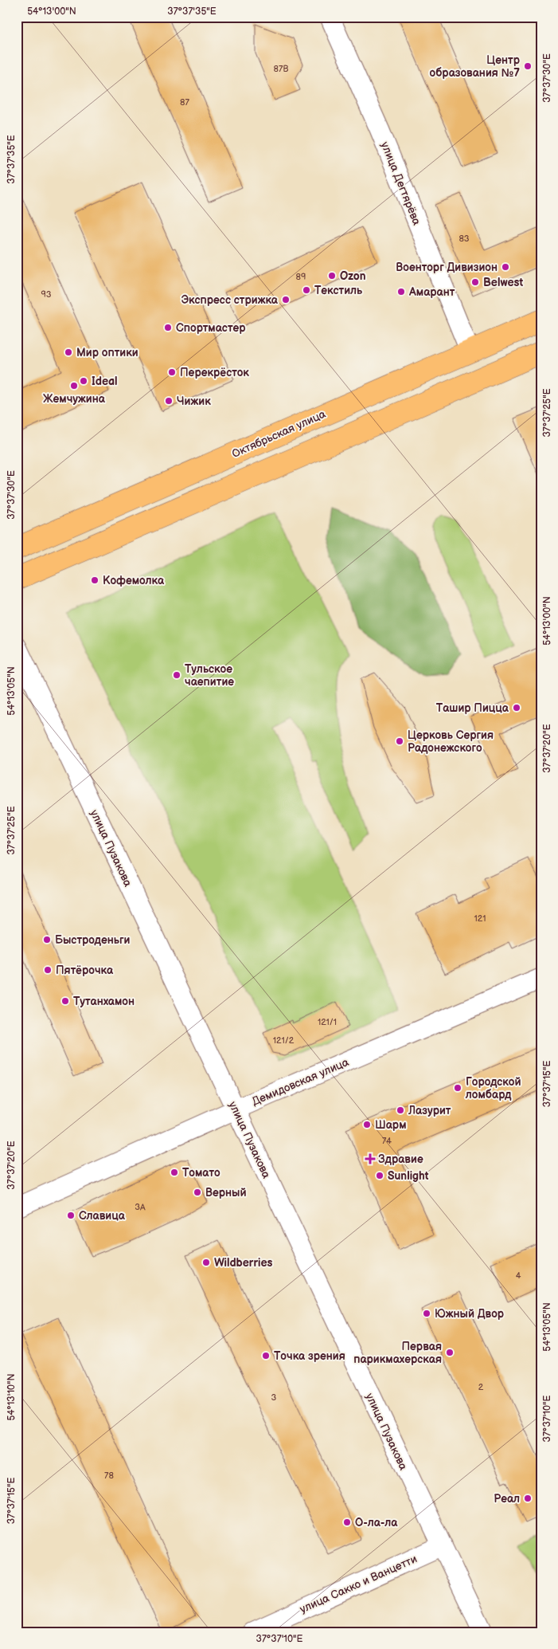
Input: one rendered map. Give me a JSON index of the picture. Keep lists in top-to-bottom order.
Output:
{
  "streets": {
    "main road": ["Октябрьская улица"],
    "street": [
      "улица Дегтярёва",
      "улица Пузакова",
      "Демидовская улица",
      "улица Сакко и Ванцетти"
    ]
  },
  "crossings": [
    ["улица Дегтярёва", "Октябрьская улица"],
    ["улица Пузакова", "Демидовская улица"],
    ["улица Пузакова", "улица Сакко и Ванцетти"]
  ],
  "places": {
    "other": [
      "Центр образования №7",
      "Военторг Дивизион",
      "Ozon",
      "Belwest",
      "Текстиль",
      "Амарант",
      "Экспресс стрижка",
      "Спортмастер",
      "Мир оптики",
      "Перекрёсток",
      "Ideal",
      "Жемчужина",
      "Чижик",
      "Кофемолка",
      "Тульское чаепитие",
      "Ташир Пицца",
      "Церковь Сергия Радонежского",
      "Быстроденьги",
      "Пятёрочка",
      "Тутанхамон",
      "Городской ломбард",
      "Лазурит",
      "Шарм",
      "Томато",
      "Sunlight",
      "Верный",
      "Славица",
      "Wildberries",
      "Южный Двор",
      "Первая парикмахерская",
      "Точка зрения",
      "Реал",
      "О-ла-ла"
    ],
    "health": ["Здравие"]
  },
  "house_numbers": [
    "87В",
    "87",
    "83",
    "89",
    "93",
    "121",
    "121/1",
    "121/2",
    "74",
    "3А",
    "4",
    "2",
    "3",
    "78"
  ],
  "coordinates": [
    "54°13'00\"N",
    "37°37'35\"E",
    "37°37'30\"E",
    "37°37'25\"E",
    "54°13'05\"N",
    "37°37'20\"E",
    "37°37'15\"E",
    "54°13'10\"N",
    "37°37'10\"E"
  ]
}
